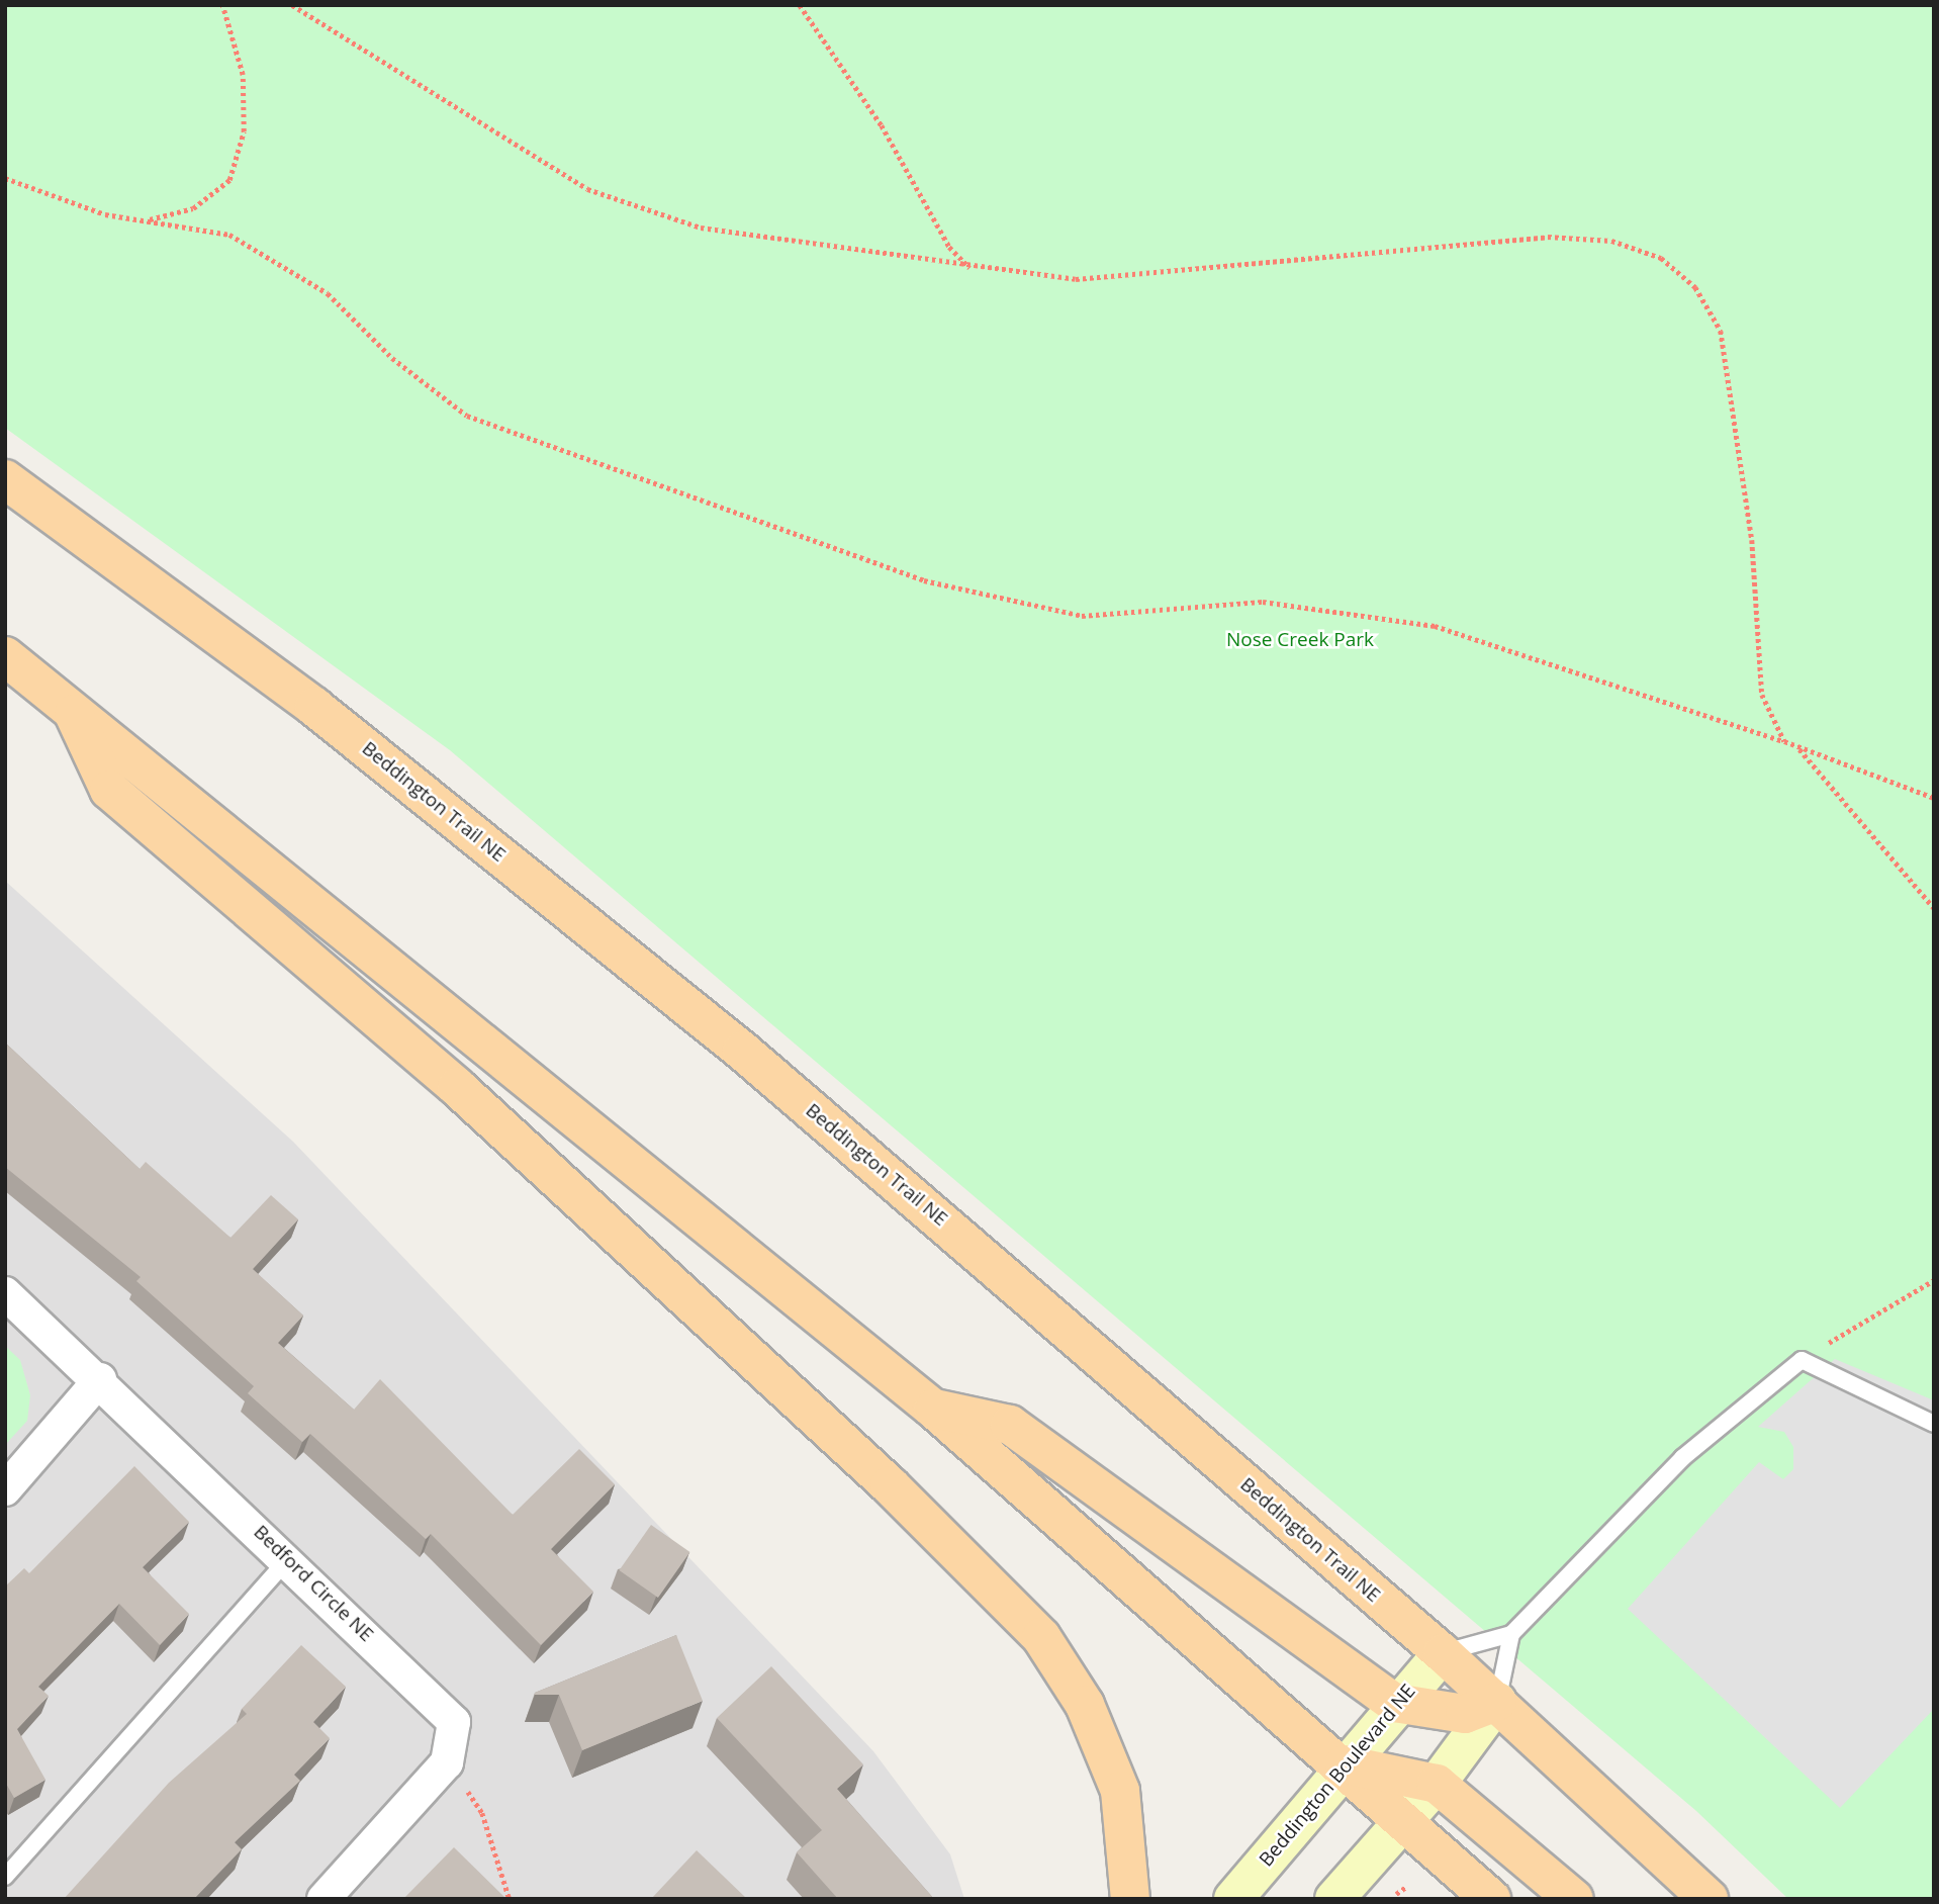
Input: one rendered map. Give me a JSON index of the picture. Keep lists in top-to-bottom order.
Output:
{
  "streets": {
    "main road": ["Beddington Trail NE", "Beddington Boulevard NE"],
    "street": ["Bedford Circle NE"]
  },
  "crossings": [
    ["Beddington Trail NE", "Beddington Boulevard NE"]
  ],
  "parks": ["Nose Creek Park"]
}
